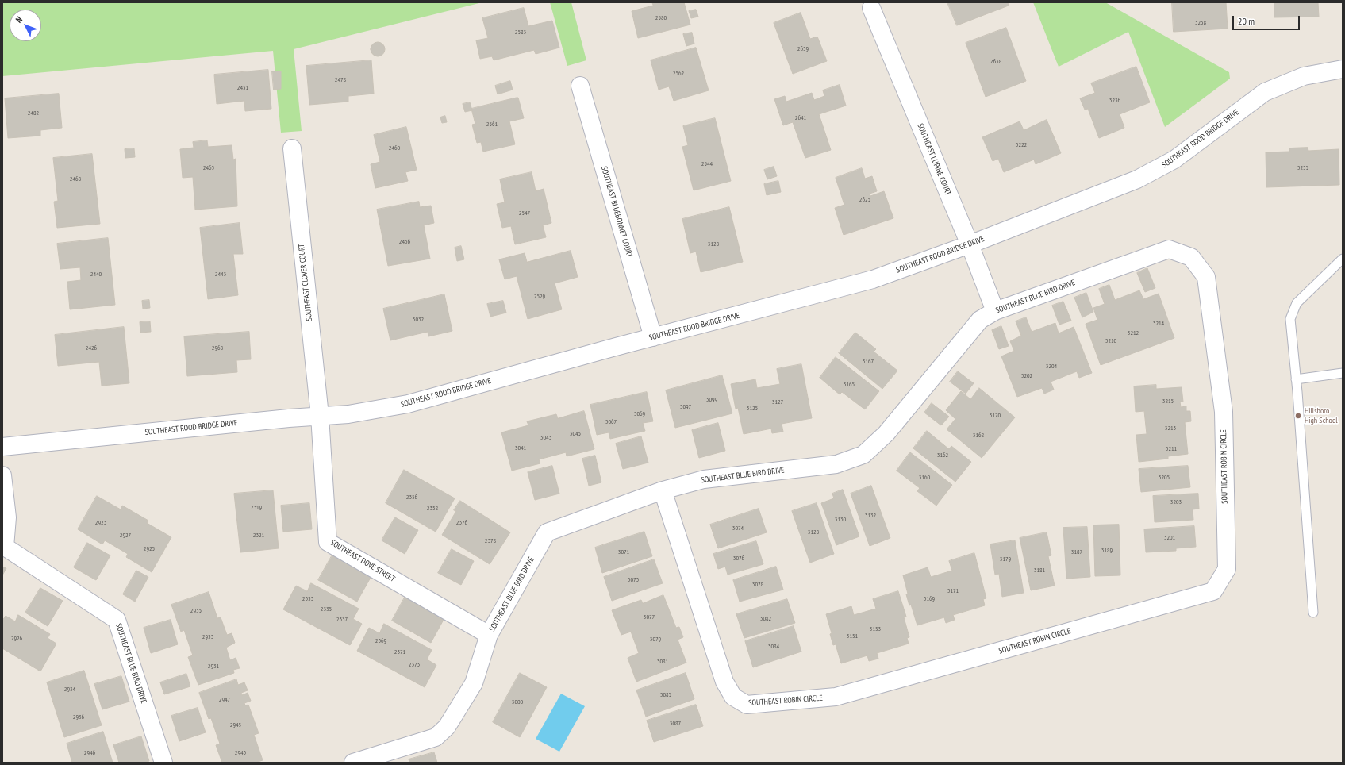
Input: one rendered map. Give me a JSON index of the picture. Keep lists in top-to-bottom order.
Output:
{
  "streets": {
    "street": [
      "SOUTHEAST ROOD BRIDGE DRIVE",
      "SOUTHEAST LUPINE COURT",
      "SOUTHEAST BLUEBONNET COURT",
      "SOUTHEAST CLOVER COURT",
      "SOUTHEAST BLUE BIRD DRIVE",
      "SOUTHEAST ROBIN CIRCLE",
      "SOUTHEAST DOVE STREET"
    ]
  },
  "crossings": [
    ["SOUTHEAST ROOD BRIDGE DRIVE", "SOUTHEAST LUPINE COURT"],
    ["SOUTHEAST ROOD BRIDGE DRIVE", "SOUTHEAST BLUEBONNET COURT"],
    ["SOUTHEAST ROOD BRIDGE DRIVE", "SOUTHEAST CLOVER COURT"],
    ["SOUTHEAST ROOD BRIDGE DRIVE", "SOUTHEAST DOVE STREET"],
    ["SOUTHEAST LUPINE COURT", "SOUTHEAST BLUE BIRD DRIVE"],
    ["SOUTHEAST CLOVER COURT", "SOUTHEAST DOVE STREET"],
    ["SOUTHEAST BLUE BIRD DRIVE", "SOUTHEAST ROBIN CIRCLE"],
    ["SOUTHEAST BLUE BIRD DRIVE", "SOUTHEAST DOVE STREET"]
  ],
  "places": ["Hillsboro High School"],
  "house_numbers": [
    "2580",
    "3258",
    "2583",
    "2659",
    "2638",
    "2562",
    "2478",
    "2451",
    "3236",
    "2482",
    "2641",
    "2561",
    "3222",
    "2460",
    "2544",
    "2465",
    "3255",
    "2468",
    "2625",
    "2547",
    "2436",
    "3128",
    "2440",
    "2443",
    "2529",
    "3032",
    "3214",
    "3212",
    "3210",
    "2426",
    "2968",
    "3167",
    "3204",
    "3202",
    "3165",
    "3099",
    "3215",
    "3127",
    "3097",
    "3125",
    "3069",
    "3170",
    "3067",
    "3213",
    "3045",
    "3168",
    "3043",
    "3041",
    "3211",
    "3162",
    "3160",
    "3205",
    "2356",
    "3203",
    "2319",
    "2358",
    "3132",
    "3130",
    "2923",
    "2376",
    "3074",
    "3128",
    "2927",
    "2321",
    "3201",
    "2378",
    "2925",
    "3189",
    "3071",
    "3187",
    "3076",
    "3179",
    "3181",
    "3073",
    "3078",
    "3171",
    "2333",
    "3169",
    "2335",
    "2935",
    "3077",
    "3082",
    "2337",
    "3153",
    "3151",
    "2933",
    "2926",
    "3079",
    "2369",
    "3084",
    "2371",
    "3081",
    "2373",
    "2931",
    "2934",
    "3085",
    "2947",
    "3000",
    "2936",
    "3087",
    "2945",
    "2946",
    "2943"
  ],
  "scale_bar": "20 m",
  "north": "top left"
}
